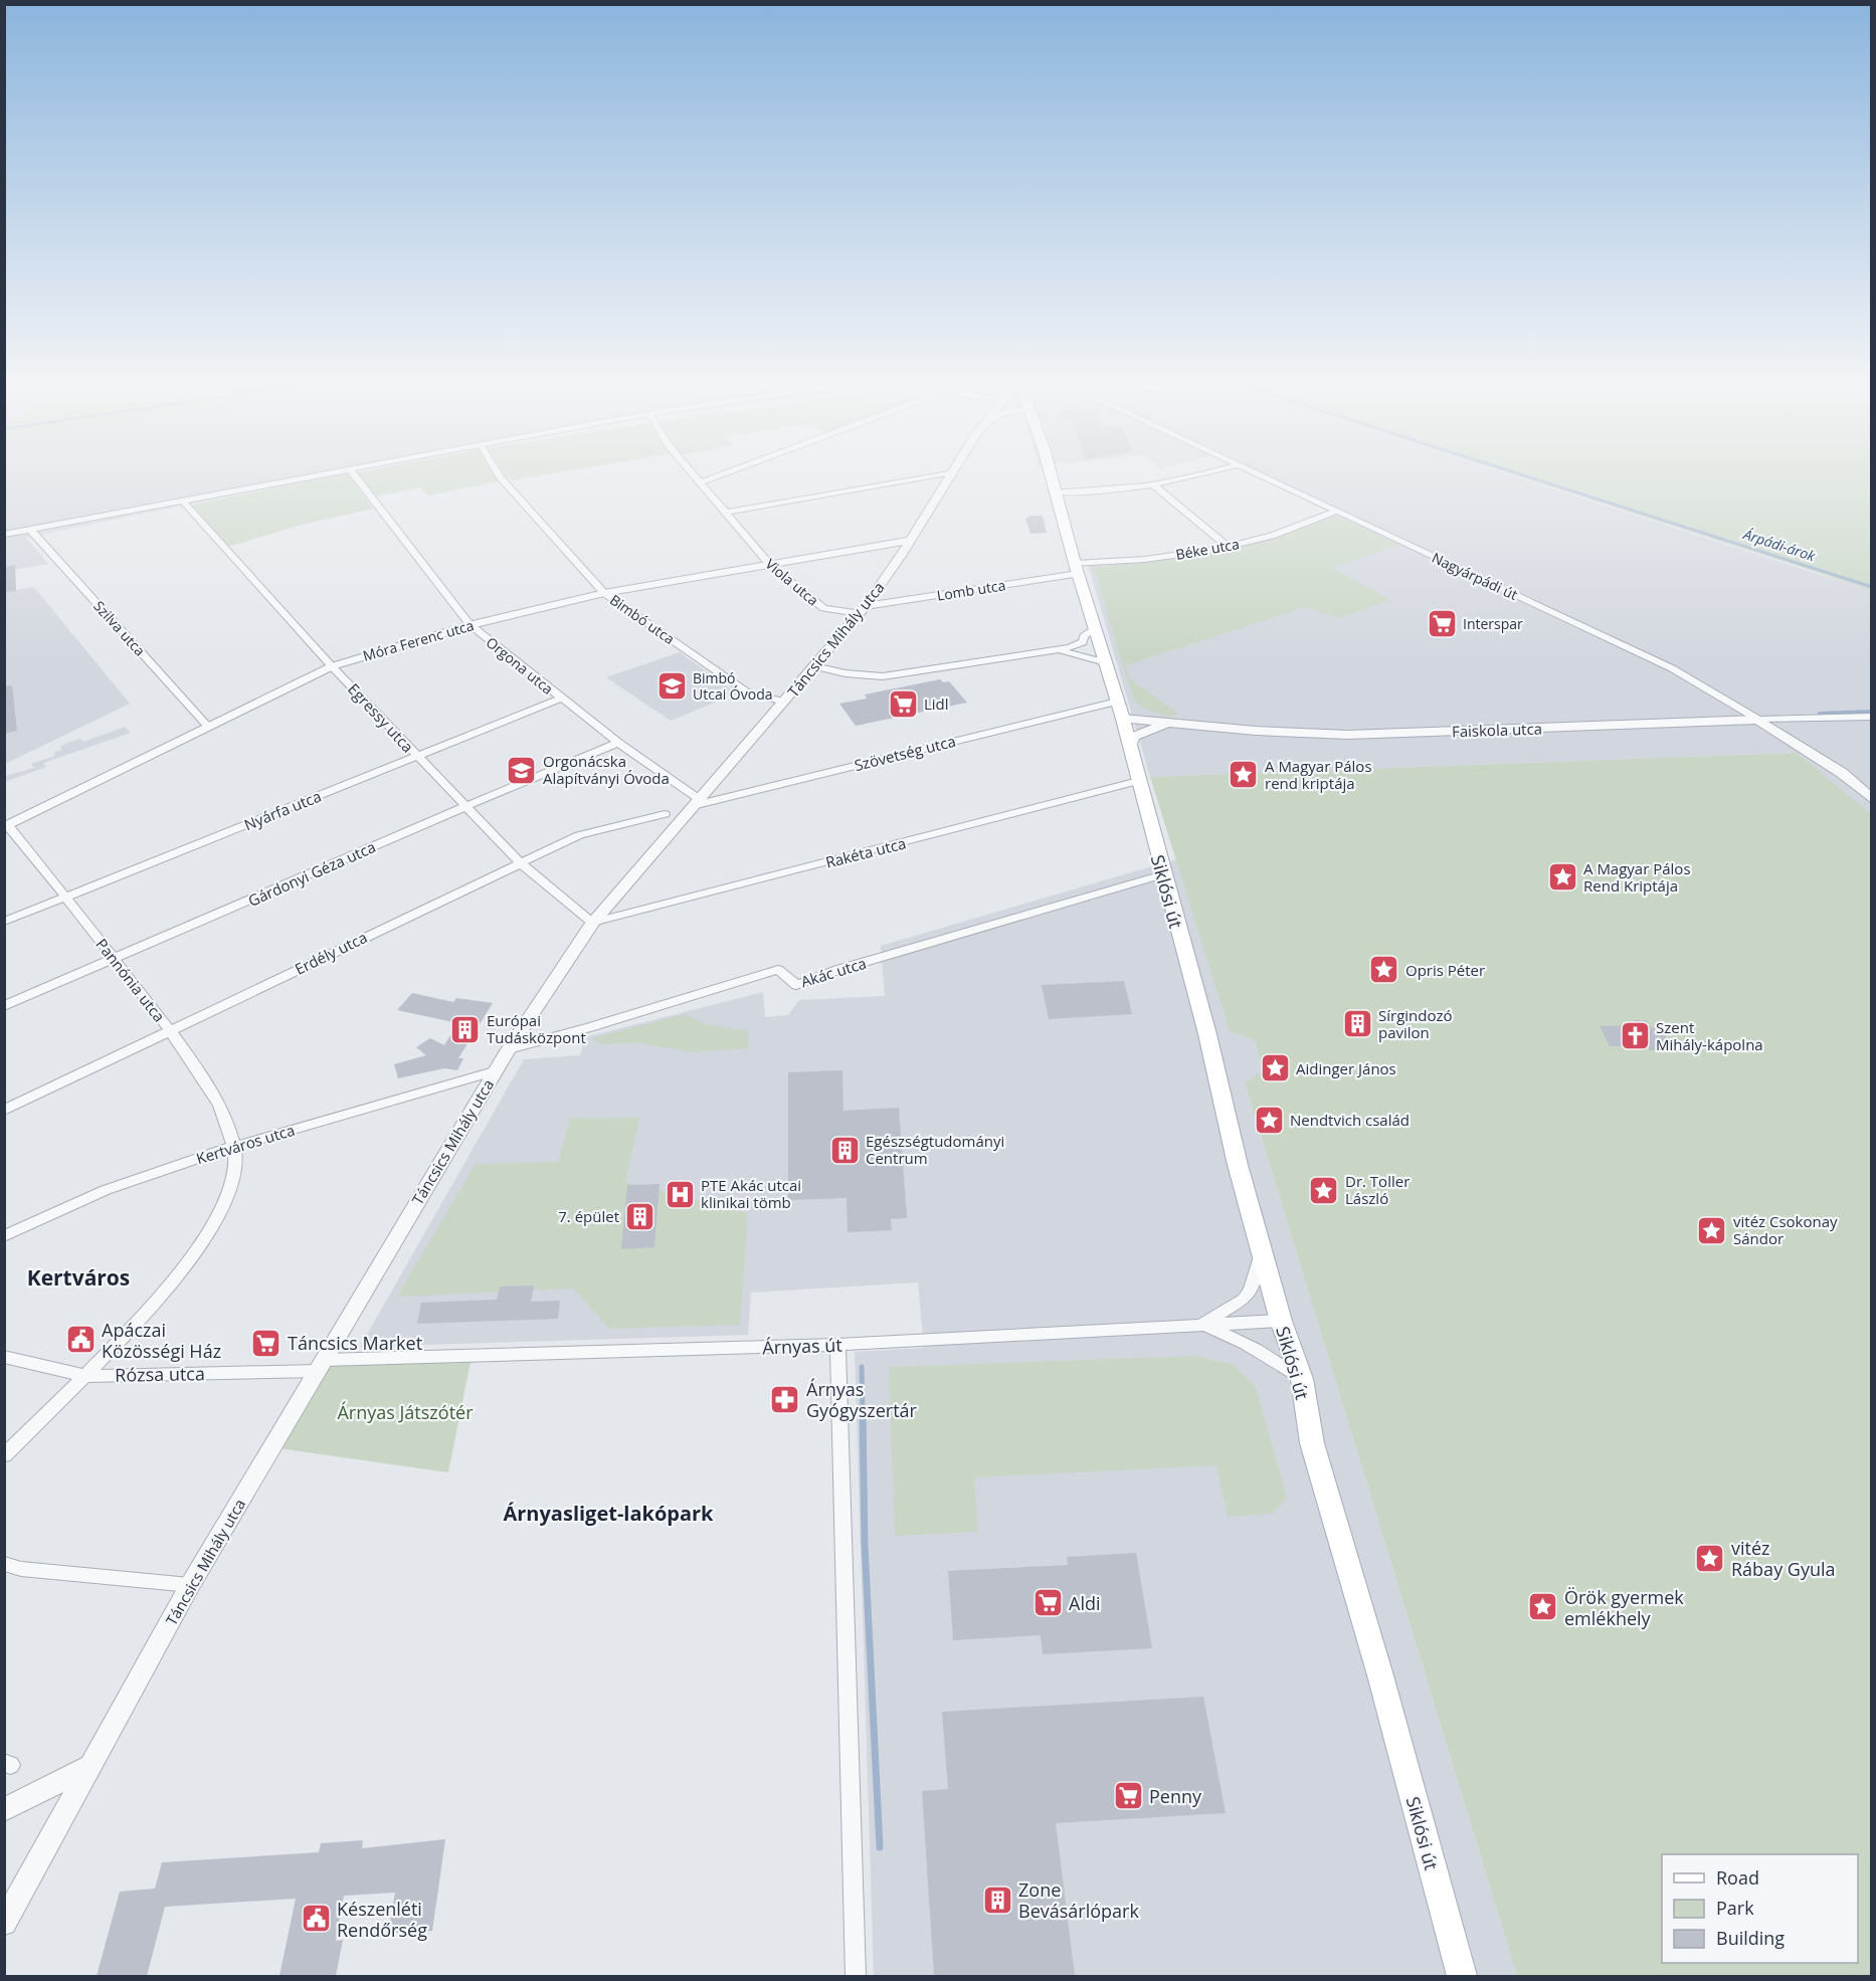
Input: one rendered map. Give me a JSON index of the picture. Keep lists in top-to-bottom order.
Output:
{
  "streets": {
    "main road": ["Siklósi út"],
    "street": [
      "Béke utca",
      "Nagyárpádi út",
      "Viola utca",
      "Lomb utca",
      "Bimbó utca",
      "Szilva utca",
      "Táncsics Mihály utca",
      "Móra Ferenc utca",
      "Orgona utca",
      "Egressy utca",
      "Faiskola utca",
      "Szövetség utca",
      "Nyárfa utca",
      "Rakéta utca",
      "Gárdonyi Géza utca",
      "Erdély utca",
      "Akác utca",
      "Pannónia utca",
      "Kertváros utca",
      "Árnyas út",
      "Rózsa utca"
    ]
  },
  "crossings": [
    ["Béke utca", "Nagyárpádi út"],
    ["Béke utca", "Lomb utca"],
    ["Nagyárpádi út", "Faiskola utca"],
    ["Viola utca", "Lomb utca"],
    ["Viola utca", "Táncsics Mihály utca"],
    ["Viola utca", "Móra Ferenc utca"],
    ["Lomb utca", "Táncsics Mihály utca"],
    ["Bimbó utca", "Táncsics Mihály utca"],
    ["Bimbó utca", "Móra Ferenc utca"],
    ["Szilva utca", "Móra Ferenc utca"],
    ["Táncsics Mihály utca", "Móra Ferenc utca"],
    ["Táncsics Mihály utca", "Orgona utca"],
    ["Táncsics Mihály utca", "Egressy utca"],
    ["Táncsics Mihály utca", "Szövetség utca"],
    ["Táncsics Mihály utca", "Rakéta utca"],
    ["Táncsics Mihály utca", "Akác utca"],
    ["Táncsics Mihály utca", "Kertváros utca"],
    ["Táncsics Mihály utca", "Árnyas út"],
    ["Táncsics Mihály utca", "Rózsa utca"],
    ["Móra Ferenc utca", "Orgona utca"],
    ["Móra Ferenc utca", "Egressy utca"],
    ["Móra Ferenc utca", "Pannónia utca"],
    ["Orgona utca", "Szövetség utca"],
    ["Orgona utca", "Nyárfa utca"],
    ["Orgona utca", "Gárdonyi Géza utca"],
    ["Egressy utca", "Nyárfa utca"],
    ["Egressy utca", "Rakéta utca"],
    ["Egressy utca", "Gárdonyi Géza utca"],
    ["Egressy utca", "Erdély utca"],
    ["Faiskola utca", "Siklósi út"],
    ["Szövetség utca", "Siklósi út"],
    ["Nyárfa utca", "Pannónia utca"],
    ["Rakéta utca", "Siklósi út"],
    ["Gárdonyi Géza utca", "Pannónia utca"],
    ["Siklósi út", "Akác utca"],
    ["Siklósi út", "Árnyas út"],
    ["Erdély utca", "Pannónia utca"],
    ["Pannónia utca", "Kertváros utca"],
    ["Árnyas út", "Rózsa utca"]
  ],
  "districts": ["Kertváros", "Árnyasliget-lakópark"],
  "water": ["Árpádi-árok"],
  "parks": ["Árnyas Játszótér"],
  "places": {
    "supermarket": [
      "Interspar",
      "Lidl",
      "Táncsics Market",
      "Aldi",
      "Penny"
    ],
    "school or university": ["Bimbó Utcai Óvoda", "Orgonácska Alapítványi Óvoda"],
    "place": [
      "A Magyar Pálos rend kriptája",
      "A Magyar Pálos Rend Kriptája",
      "Opris Péter",
      "Aidinger János",
      "Nendtvich család",
      "Dr. Toller László",
      "vitéz Csokonay Sándor",
      "vitéz Rábay Gyula",
      "Örök gyermek emlékhely"
    ],
    "building": [
      "Sírgindozó pavilon",
      "Európai Tudásközpont",
      "Egészségtudományi Centrum",
      "7. épület",
      "Zone Bevásárlópark"
    ],
    "church": ["Szent Mihály-kápolna"],
    "hospital": ["PTE Akác utcai klinikai tömb"],
    "public building": ["Apáczai Közösségi Ház", "Készenléti Rendőrség"],
    "pharmacy": ["Árnyas Gyógyszertár"]
  },
  "legend": ["Road", "Park", "Building"]
}
